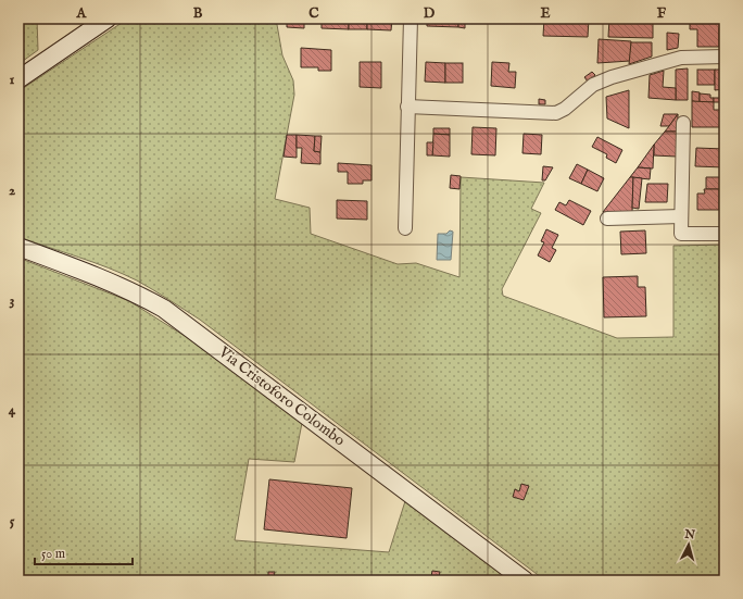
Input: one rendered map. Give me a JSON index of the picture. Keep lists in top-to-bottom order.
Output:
{
  "streets": {
    "main road": ["Via Cristoforo Colombo"]
  },
  "scale_bar": "50 m",
  "north": "top",
  "grid": {
    "columns": [
      "A",
      "B",
      "C",
      "D",
      "E",
      "F"
    ],
    "rows": [
      "1",
      "2",
      "3",
      "4",
      "5"
    ]
  }
}
